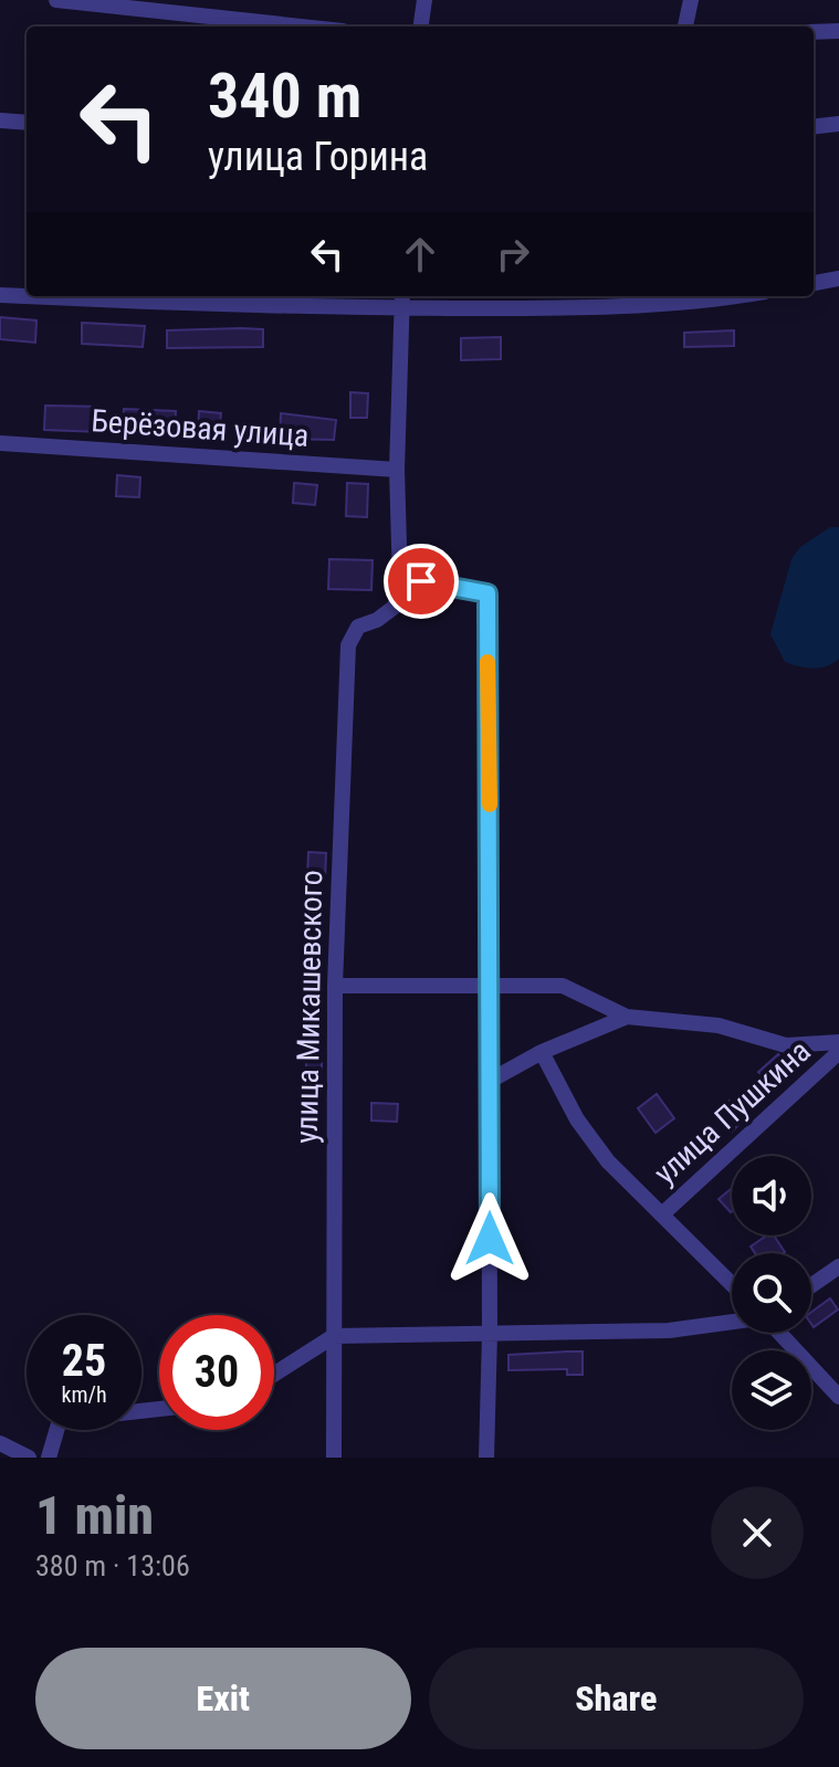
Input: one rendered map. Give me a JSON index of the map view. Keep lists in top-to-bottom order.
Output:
{
  "streets": {
    "street": ["Берёзовая улица", "улица Микашевского", "улица Пушкина"]
  },
  "page": {
    "turn": ["340 m", "улица Горина"],
    "speed": "25 km/h",
    "limit": "30",
    "heading": ["1 min", "380 m · 13:06"],
    "buttons": ["Exit", "Share"]
  }
}
